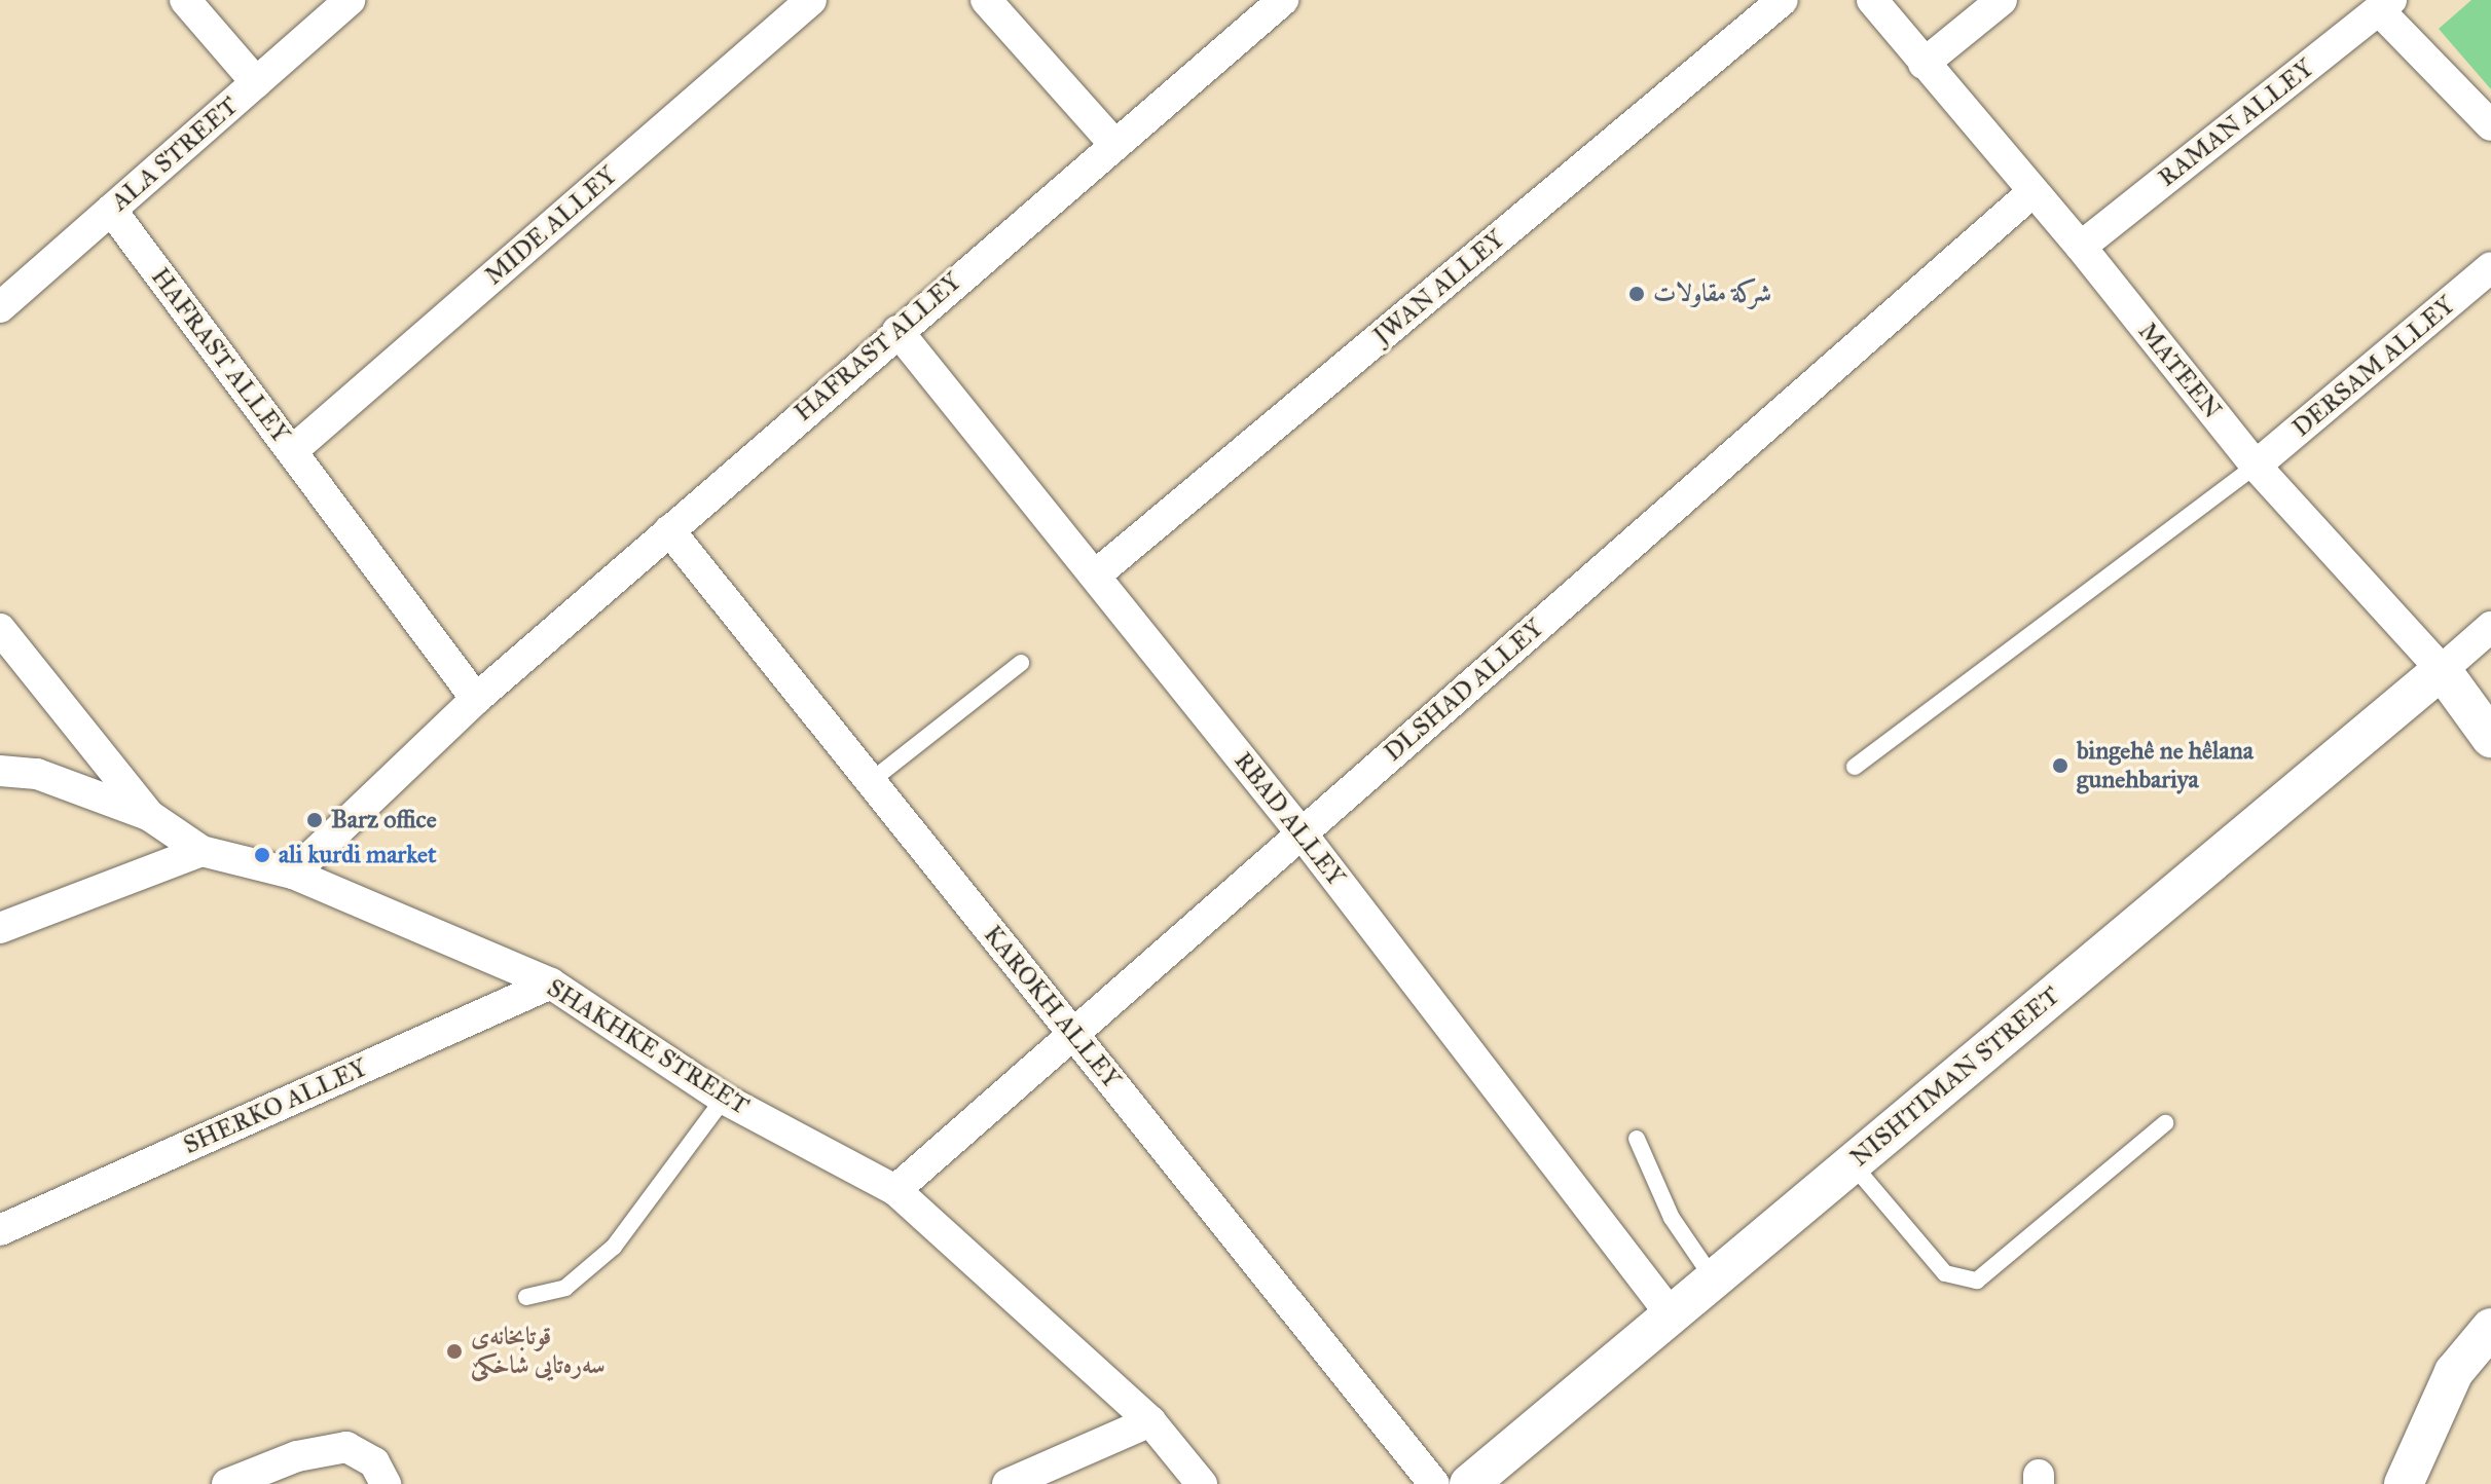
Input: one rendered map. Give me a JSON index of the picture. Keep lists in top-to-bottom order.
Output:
{
  "streets": {
    "street": [
      "RAMAN ALLEY",
      "ALA STREET",
      "MIDE ALLEY",
      "JWAN ALLEY",
      "HAFRAST ALLEY",
      "DERSAM ALLEY",
      "MATEEN",
      "DLSHAD ALLEY",
      "RBAD ALLEY",
      "KAROKH ALLEY",
      "SHAKHKE STREET",
      "NISHTIMAN STREET",
      "SHERKO ALLEY"
    ]
  },
  "crossings": [
    ["RAMAN ALLEY", "MATEEN"],
    ["ALA STREET", "HAFRAST ALLEY"],
    ["MIDE ALLEY", "HAFRAST ALLEY"],
    ["JWAN ALLEY", "RBAD ALLEY"],
    ["HAFRAST ALLEY", "RBAD ALLEY"],
    ["HAFRAST ALLEY", "KAROKH ALLEY"],
    ["HAFRAST ALLEY", "SHAKHKE STREET"],
    ["DERSAM ALLEY", "MATEEN"],
    ["MATEEN", "DLSHAD ALLEY"],
    ["MATEEN", "NISHTIMAN STREET"],
    ["DLSHAD ALLEY", "RBAD ALLEY"],
    ["DLSHAD ALLEY", "KAROKH ALLEY"],
    ["DLSHAD ALLEY", "SHAKHKE STREET"],
    ["RBAD ALLEY", "NISHTIMAN STREET"],
    ["SHAKHKE STREET", "SHERKO ALLEY"]
  ],
  "places": [
    "شركة مقاولات",
    "bingehê ne hêlana gunehbariya",
    "Barz office",
    "ali kurdi market",
    "قوتابخانەی سەرەتایی شاخکێ"
  ]
}
